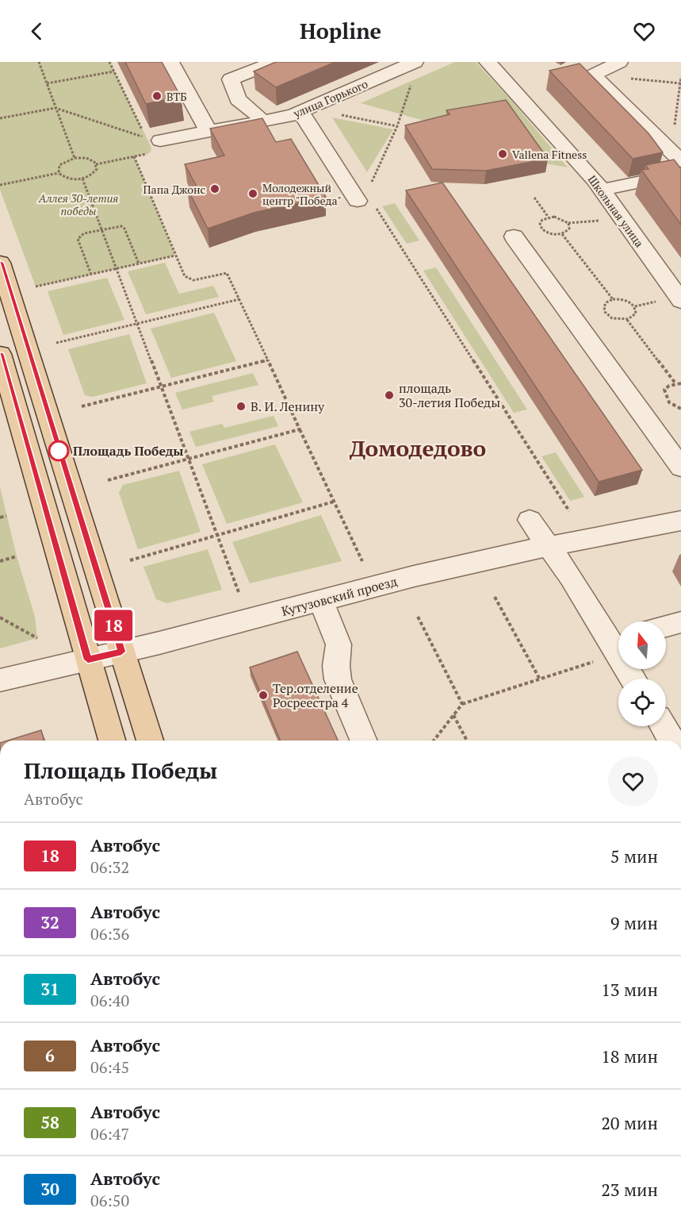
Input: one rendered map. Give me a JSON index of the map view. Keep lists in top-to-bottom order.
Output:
{
  "streets": {
    "street": ["улица Горького", "Школьная улица", "Кутузовский проезд"]
  },
  "districts": ["Домодедово"],
  "parks": ["Аллея 30-летия победы"],
  "places": [
    "ВТБ",
    "Vallena Fitness",
    "Папа Джонс",
    "Молодежный центр \"Победа\"",
    "площадь 30-летия Победы",
    "В. И. Ленину",
    "Площадь Победы",
    "Тер.отделение Росреестра 4"
  ],
  "lines": ["bus line 18"],
  "north": "top",
  "page": {
    "header": "Hopline",
    "on_map": "18",
    "heading": ["Площадь Победы", "Автобус"],
    "list": [
      {
        "mark": "18",
        "name": "Автобус",
        "note": "06:32",
        "value": "5 мин"
      },
      {
        "mark": "32",
        "name": "Автобус",
        "note": "06:36",
        "value": "9 мин"
      },
      {
        "mark": "31",
        "name": "Автобус",
        "note": "06:40",
        "value": "13 мин"
      },
      {
        "mark": "6",
        "name": "Автобус",
        "note": "06:45",
        "value": "18 мин"
      },
      {
        "mark": "58",
        "name": "Автобус",
        "note": "06:47",
        "value": "20 мин"
      },
      {
        "mark": "30",
        "name": "Автобус",
        "note": "06:50",
        "value": "23 мин"
      }
    ]
  }
}
